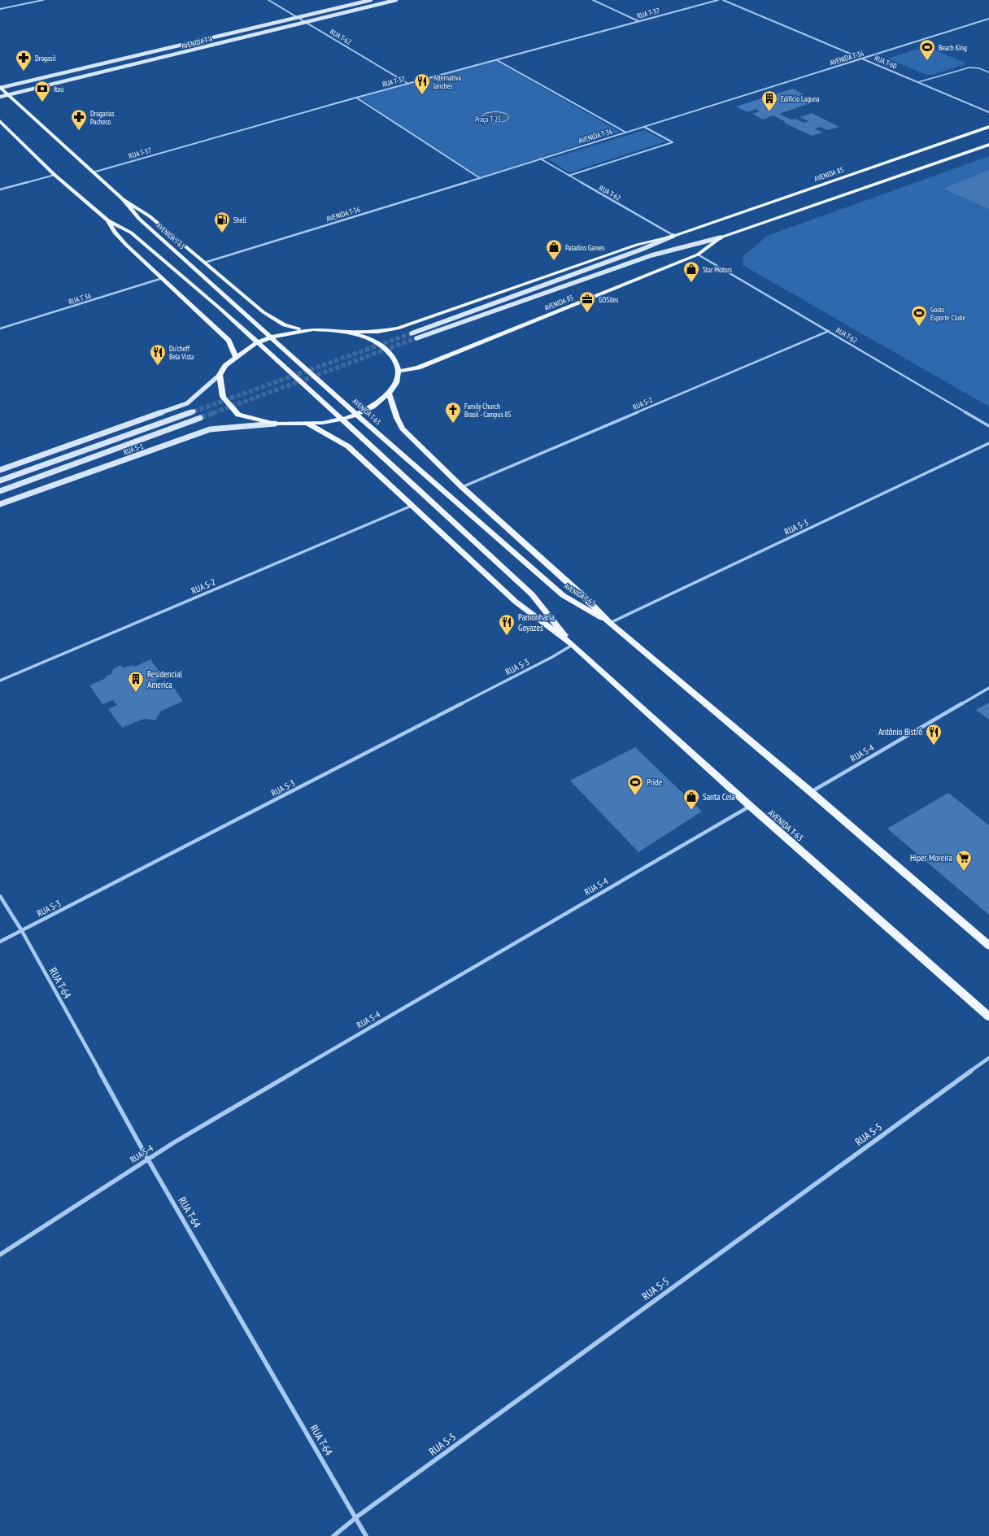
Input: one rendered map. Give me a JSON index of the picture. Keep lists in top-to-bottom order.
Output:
{
  "streets": {
    "main road": [
      "AVENIDA T-4",
      "AVENIDA 85",
      "AVENIDA T-63",
      "RUA S-1"
    ],
    "street": [
      "RUA T-37",
      "RUA T-62",
      "AVENIDA T-36",
      "RUA T-60",
      "RUA T 36",
      "RUA S-2",
      "RUA S-3",
      "RUA S-4",
      "RUA T-64",
      "RUA S-5"
    ]
  },
  "crossings": [
    ["RUA T-37", "RUA T-62"],
    ["RUA T-37", "AVENIDA T-63"],
    ["RUA T-62", "AVENIDA T-4"],
    ["RUA T-62", "AVENIDA T-36"],
    ["RUA T-62", "AVENIDA 85"],
    ["RUA T-62", "RUA S-2"],
    ["AVENIDA T-4", "AVENIDA T-63"],
    ["AVENIDA T-36", "RUA T-60"],
    ["AVENIDA T-36", "AVENIDA T-63"],
    ["AVENIDA T-63", "RUA T 36"],
    ["AVENIDA T-63", "RUA S-2"],
    ["AVENIDA T-63", "RUA S-3"],
    ["AVENIDA T-63", "RUA S-4"],
    ["RUA S-3", "RUA T-64"],
    ["RUA S-4", "RUA T-64"],
    ["RUA T-64", "RUA S-5"]
  ],
  "parks": ["Praça T-25"],
  "places": {
    "sports": ["Beach King", "Goiás Esporte Clube", "Pride"],
    "pharmacy": ["Drogasil", "Drogarias Pacheco"],
    "restaurant": [
      "Alternativa lanches",
      "Du'cheff Bela Vista",
      "Pamonharia Goyazes",
      "Antônio Bistrô"
    ],
    "bank": ["Itaú"],
    "building": ["Edifício Laguna", "Residencial America"],
    "fuel station": ["Shell"],
    "shop": ["Paladins Games", "Star Motors", "Santa Ceia"],
    "office": ["GOSites"],
    "church": ["Family Church Brasil - Campus 85"],
    "supermarket": ["Hiper Moreira"]
  }
}
